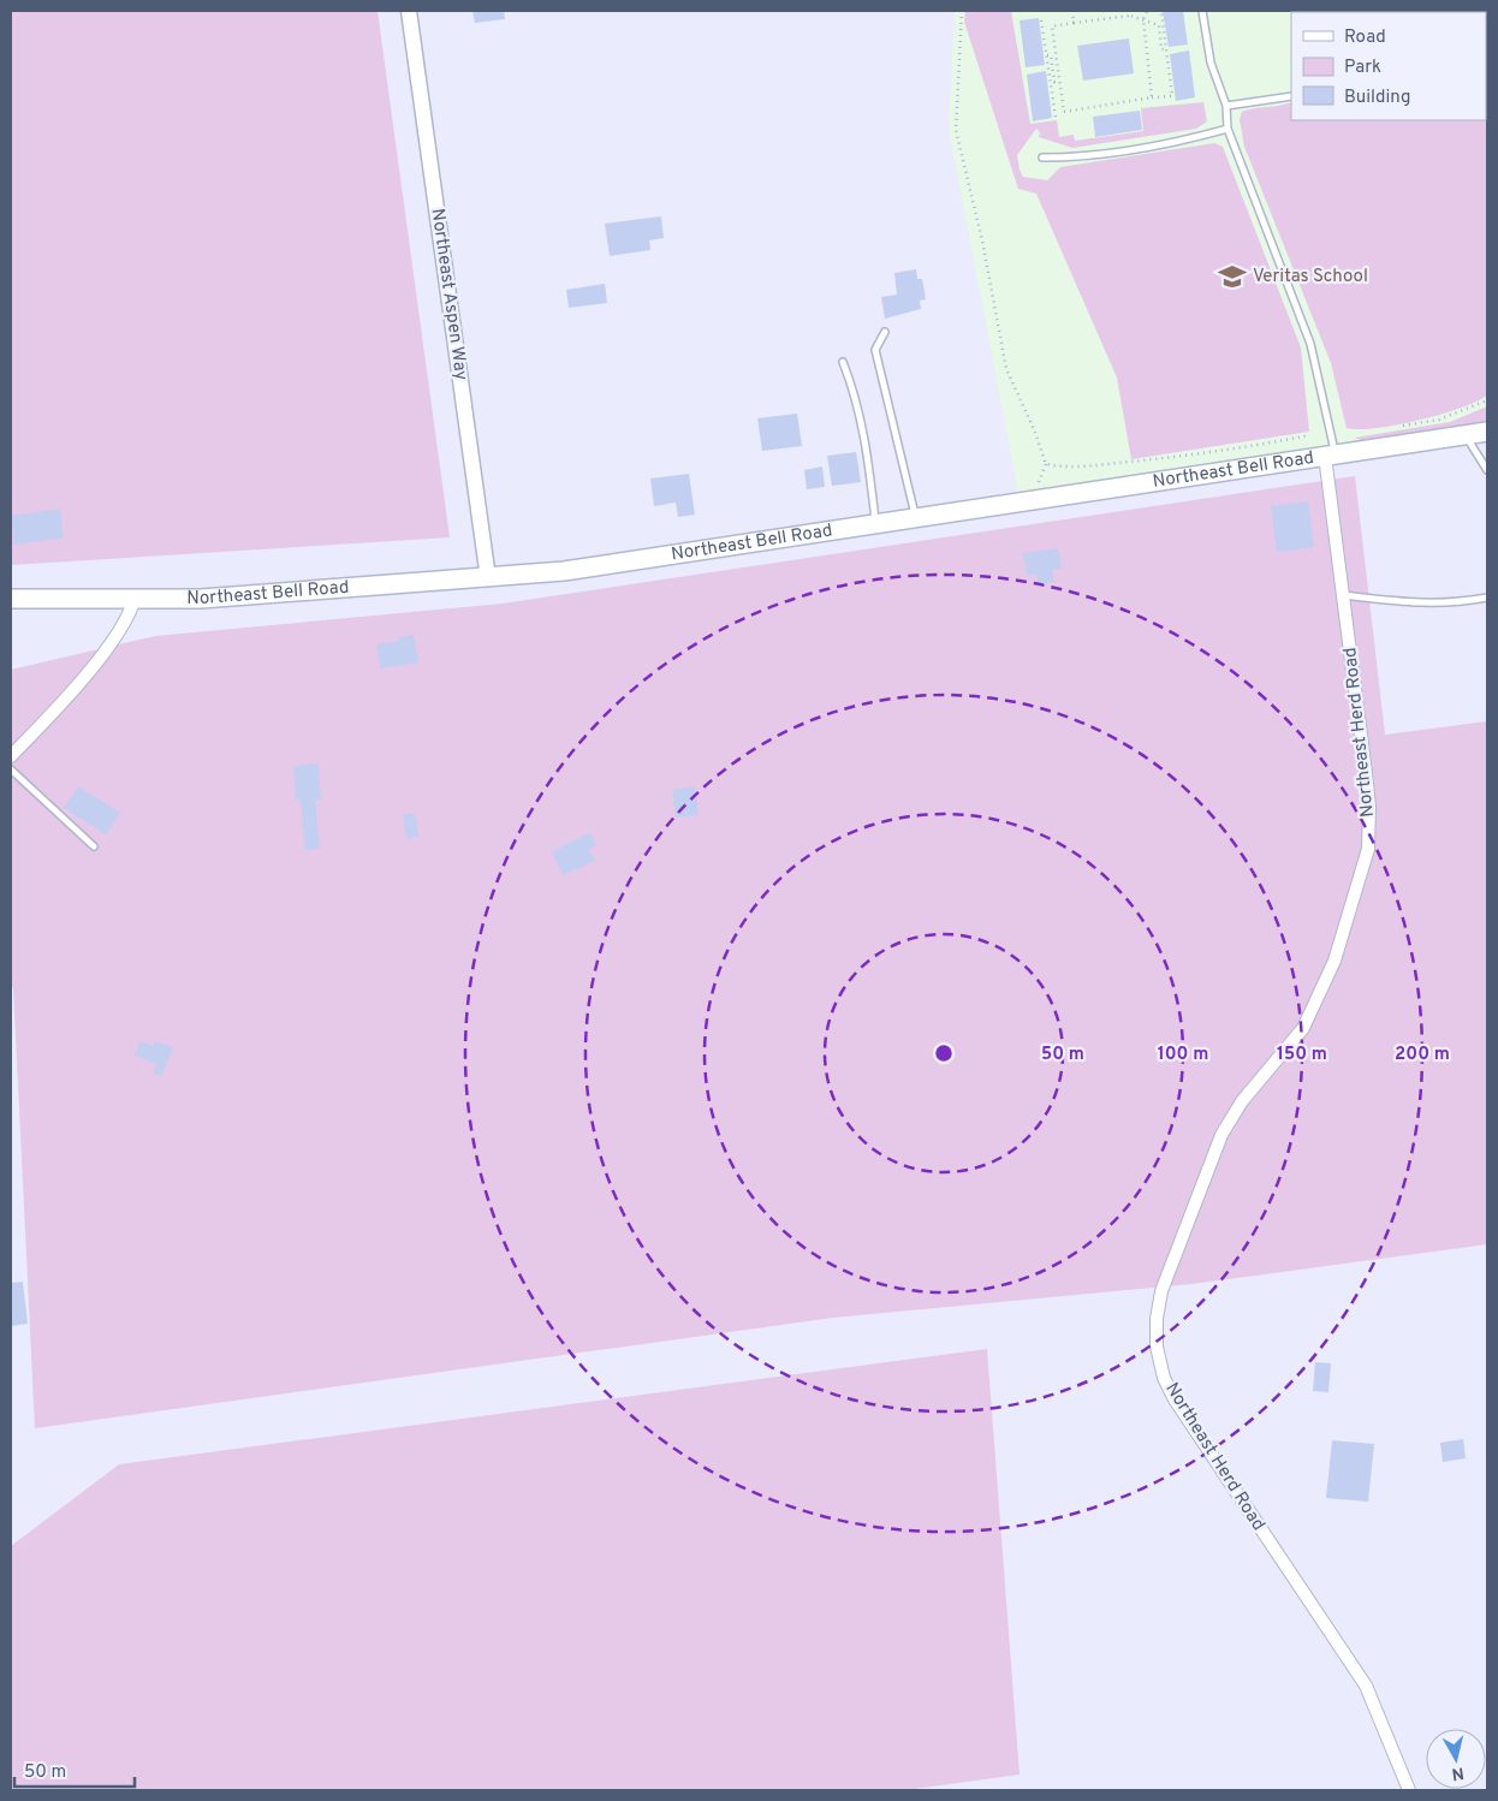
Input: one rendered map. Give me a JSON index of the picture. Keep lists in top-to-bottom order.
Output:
{
  "streets": {
    "main road": ["Northeast Bell Road"],
    "street": ["Northeast Aspen Way", "Northeast Herd Road"]
  },
  "crossings": [
    ["Northeast Aspen Way", "Northeast Bell Road"],
    ["Northeast Bell Road", "Northeast Herd Road"]
  ],
  "places": {
    "school or university": ["Veritas School"]
  },
  "legend": ["Road", "Park", "Building"],
  "scale_bar": "50 m",
  "north": "bottom",
  "rings": [
    "50 m",
    "100 m",
    "150 m",
    "200 m"
  ]
}
